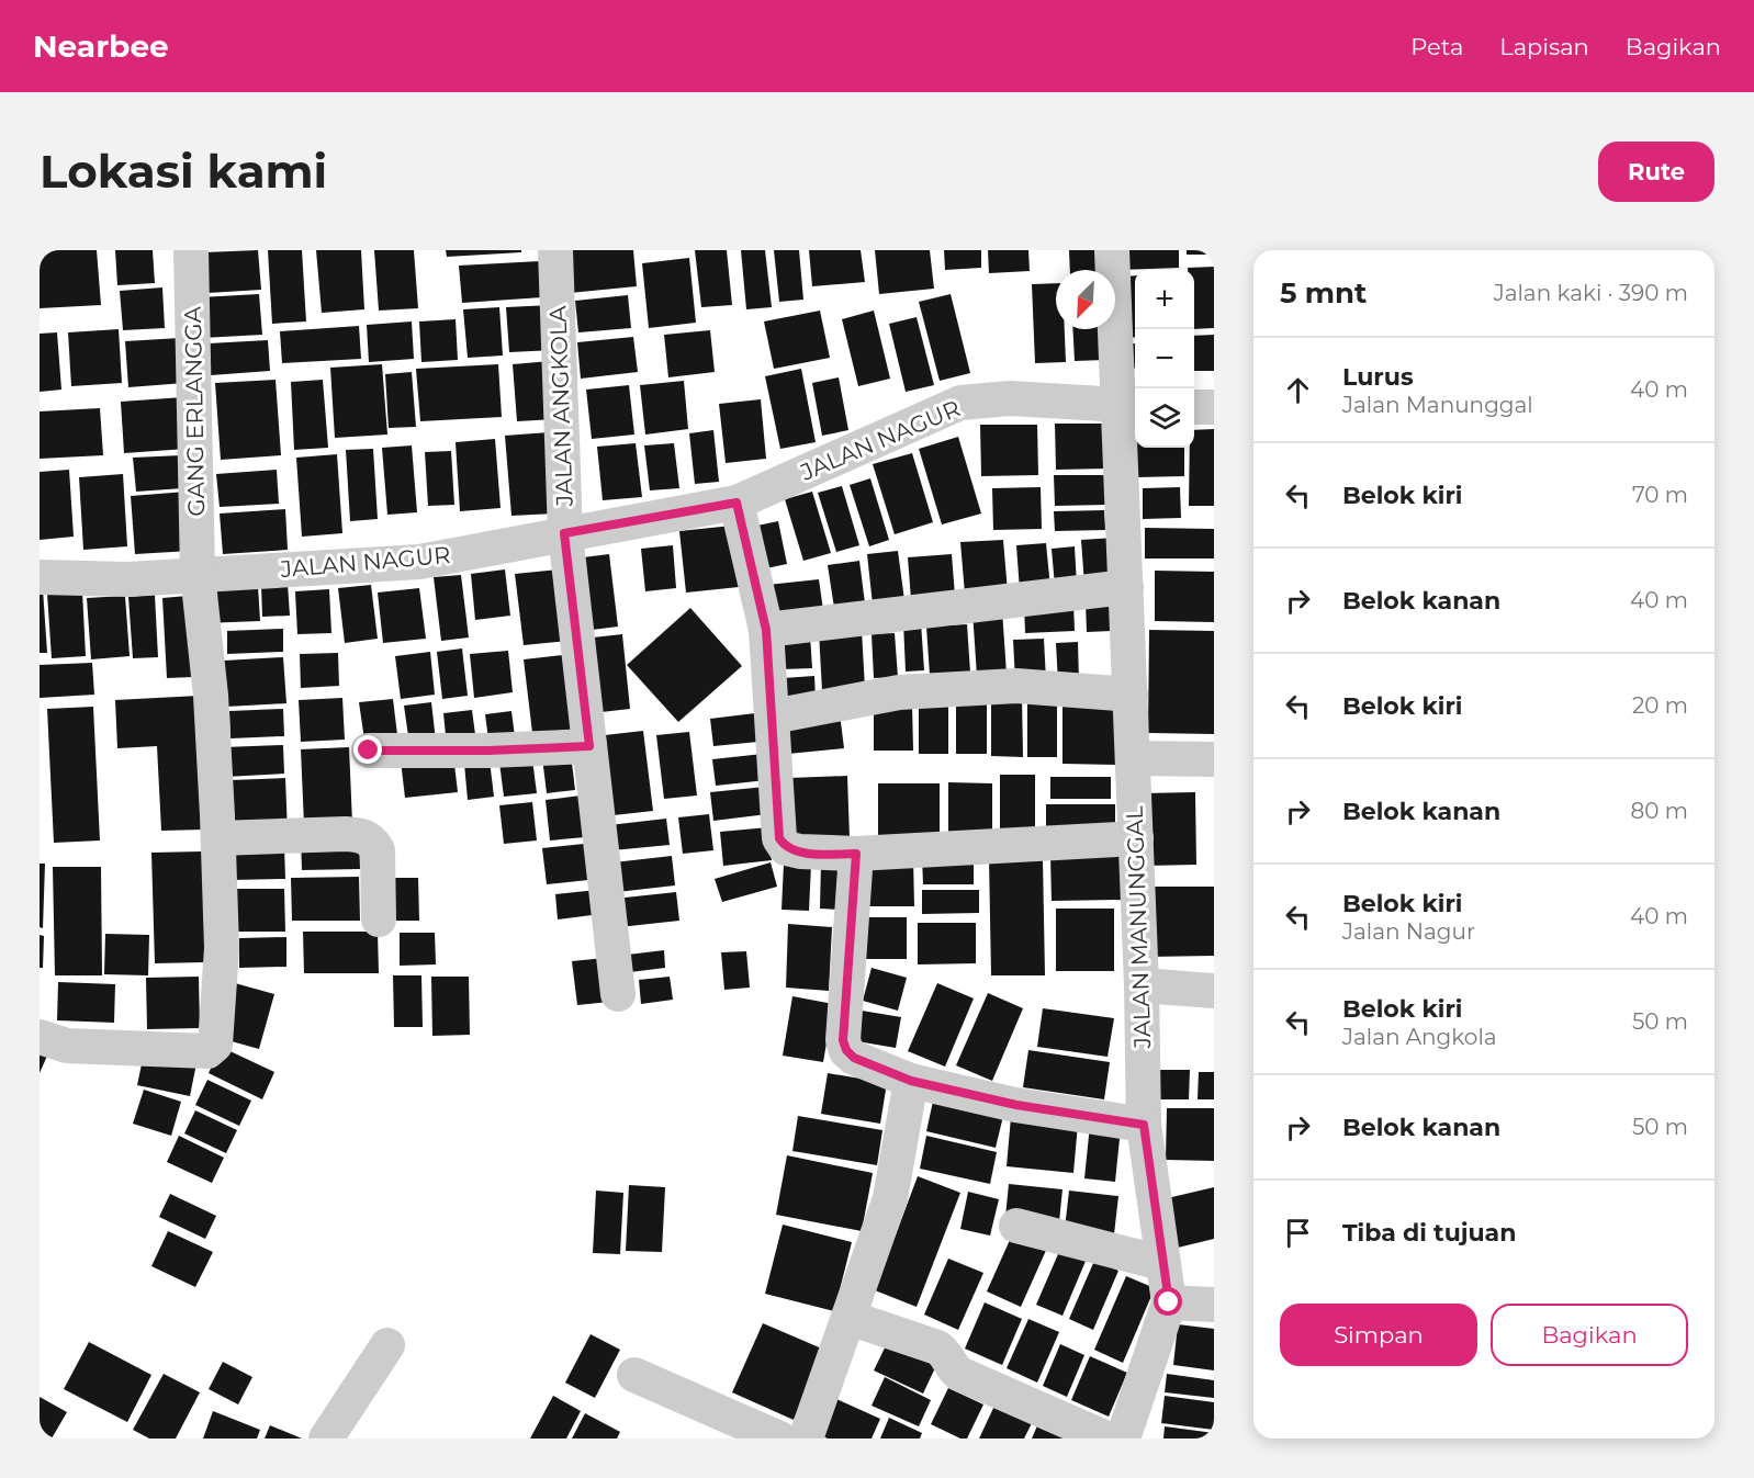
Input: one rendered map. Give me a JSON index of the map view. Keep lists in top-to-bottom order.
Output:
{
  "streets": {
    "street": [
      "JALAN ANGKOLA",
      "GANG ERLANGGA",
      "JALAN NAGUR",
      "JALAN MANUNGGAL"
    ]
  },
  "crossings": [
    ["JALAN ANGKOLA", "JALAN NAGUR"],
    ["GANG ERLANGGA", "JALAN NAGUR"],
    ["JALAN NAGUR", "JALAN MANUNGGAL"]
  ],
  "north": "bottom left",
  "page": {
    "header": "Nearbee",
    "nav": ["Peta", "Lapisan", "Bagikan"],
    "buttons": [
      "Rute",
      ["Simpan", "Bagikan"]
    ],
    "title": "Lokasi kami",
    "heading": ["5 mnt", "Jalan kaki · 390 m"],
    "map_buttons": ["+", "−"],
    "list": [
      ["Lurus", "Jalan Manunggal", "40 m"],
      ["Belok kiri", "70 m"],
      ["Belok kanan", "40 m"],
      ["Belok kiri", "20 m"],
      ["Belok kanan", "80 m"],
      ["Belok kiri", "Jalan Nagur", "40 m"],
      ["Belok kiri", "Jalan Angkola", "50 m"],
      ["Belok kanan", "50 m"],
      "Tiba di tujuan"
    ]
  }
}
